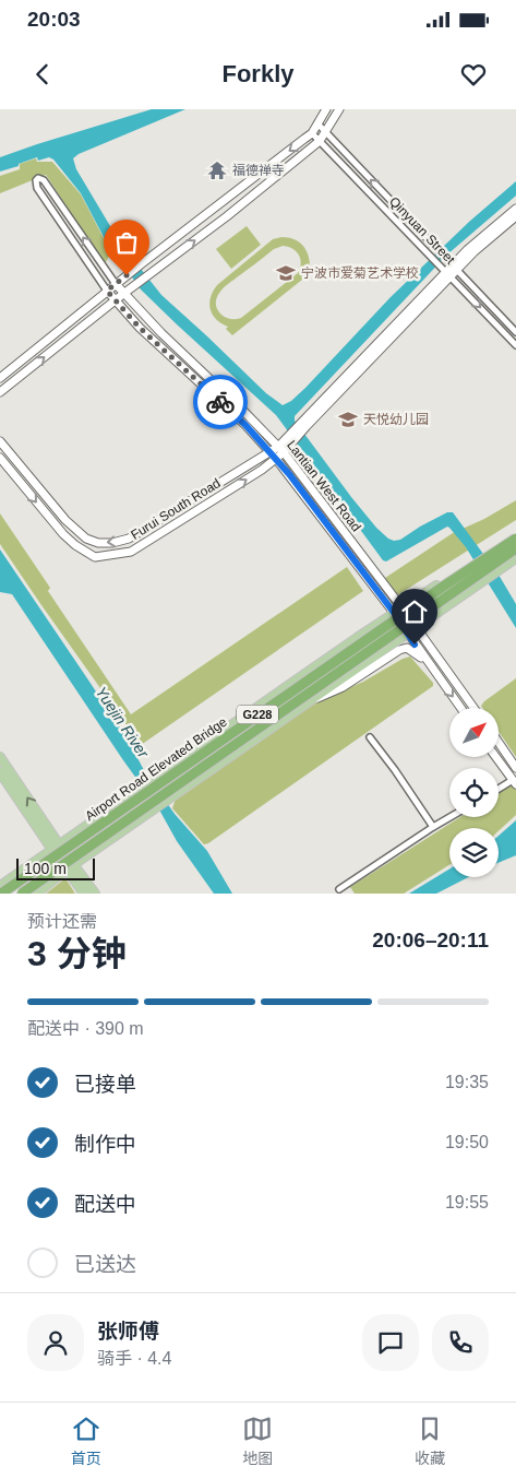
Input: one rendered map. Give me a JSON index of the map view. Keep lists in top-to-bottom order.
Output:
{
  "streets": {
    "highway": ["G228", "Airport Road Elevated Bridge"],
    "street": ["Qinyuan Street", "Lantian West Road", "Furui South Road"]
  },
  "crossings": [
    ["Qinyuan Street", "Furui South Road"],
    ["Lantian West Road", "Furui South Road"]
  ],
  "water": ["Yuejin River"],
  "places": {
    "temple": ["福德禅寺"],
    "school or university": ["宁波市爱菊艺术学校", "天悦幼儿园"]
  },
  "scale_bar": "100 m",
  "north": "top right",
  "page": {
    "status": "20:03",
    "header": "Forkly",
    "scale": "100 m",
    "heading": ["3 分钟", "预计还需", "20:06–20:11"],
    "panel": ["张师傅", "骑手 · 4.4"],
    "bar": "配送中 · 390 m",
    "list": [
      ["已接单", "19:35"],
      ["制作中", "19:50"],
      ["配送中", "19:55"],
      "已送达"
    ],
    "tabs": ["首页", "地图", "收藏"]
  }
}
